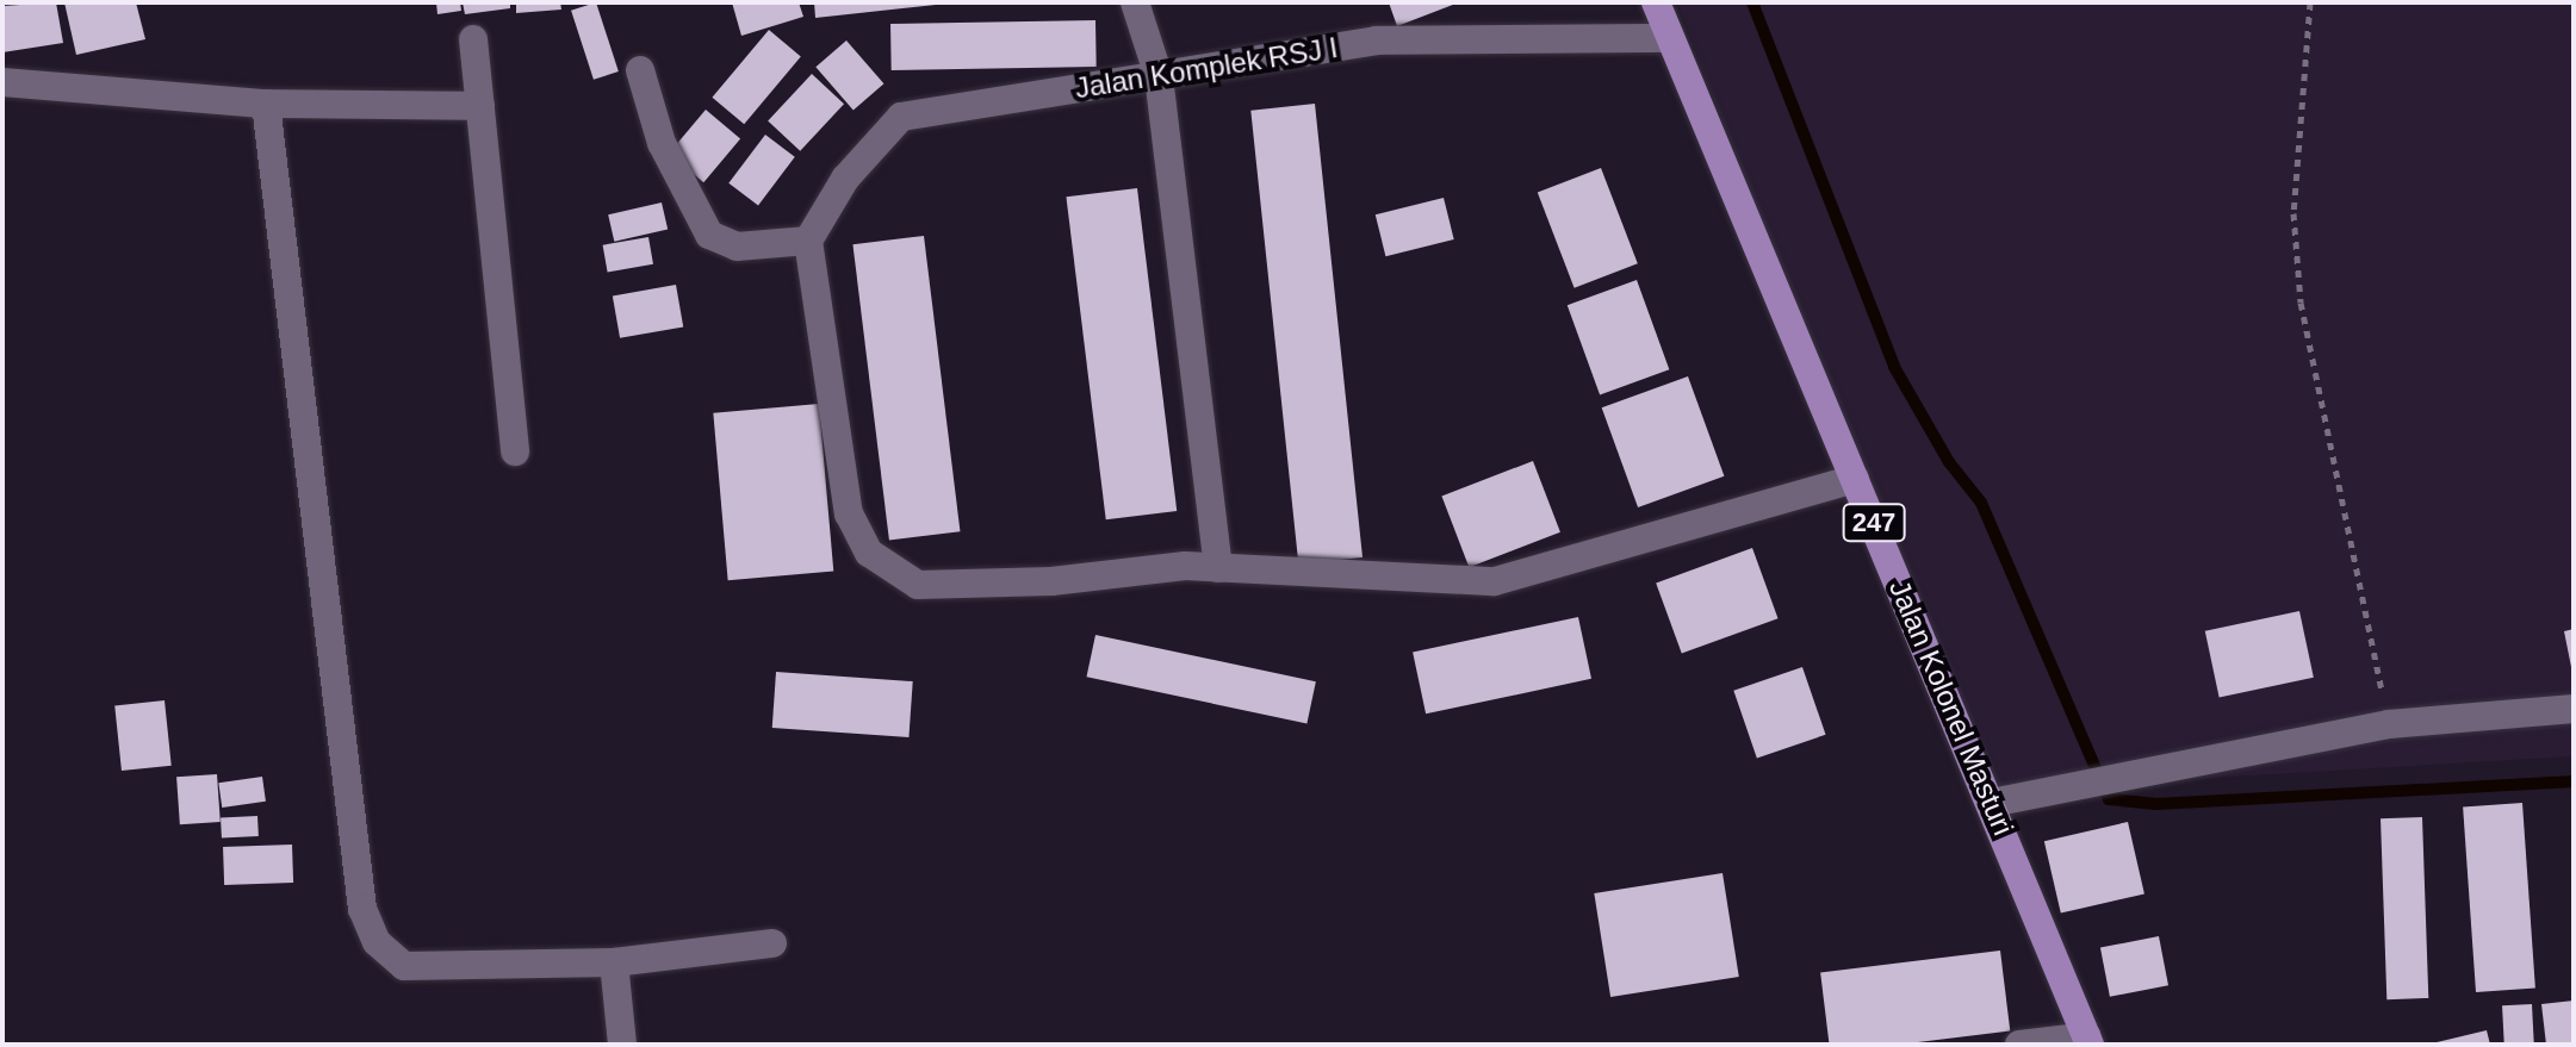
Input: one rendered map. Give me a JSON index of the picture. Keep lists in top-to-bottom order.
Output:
{
  "streets": {
    "main road": ["247", "Jalan Kolonel Masturi"],
    "street": ["Jalan Komplek RSJ I"]
  },
  "crossings": [
    ["Jalan Komplek RSJ I", "Jalan Kolonel Masturi"]
  ]
}
